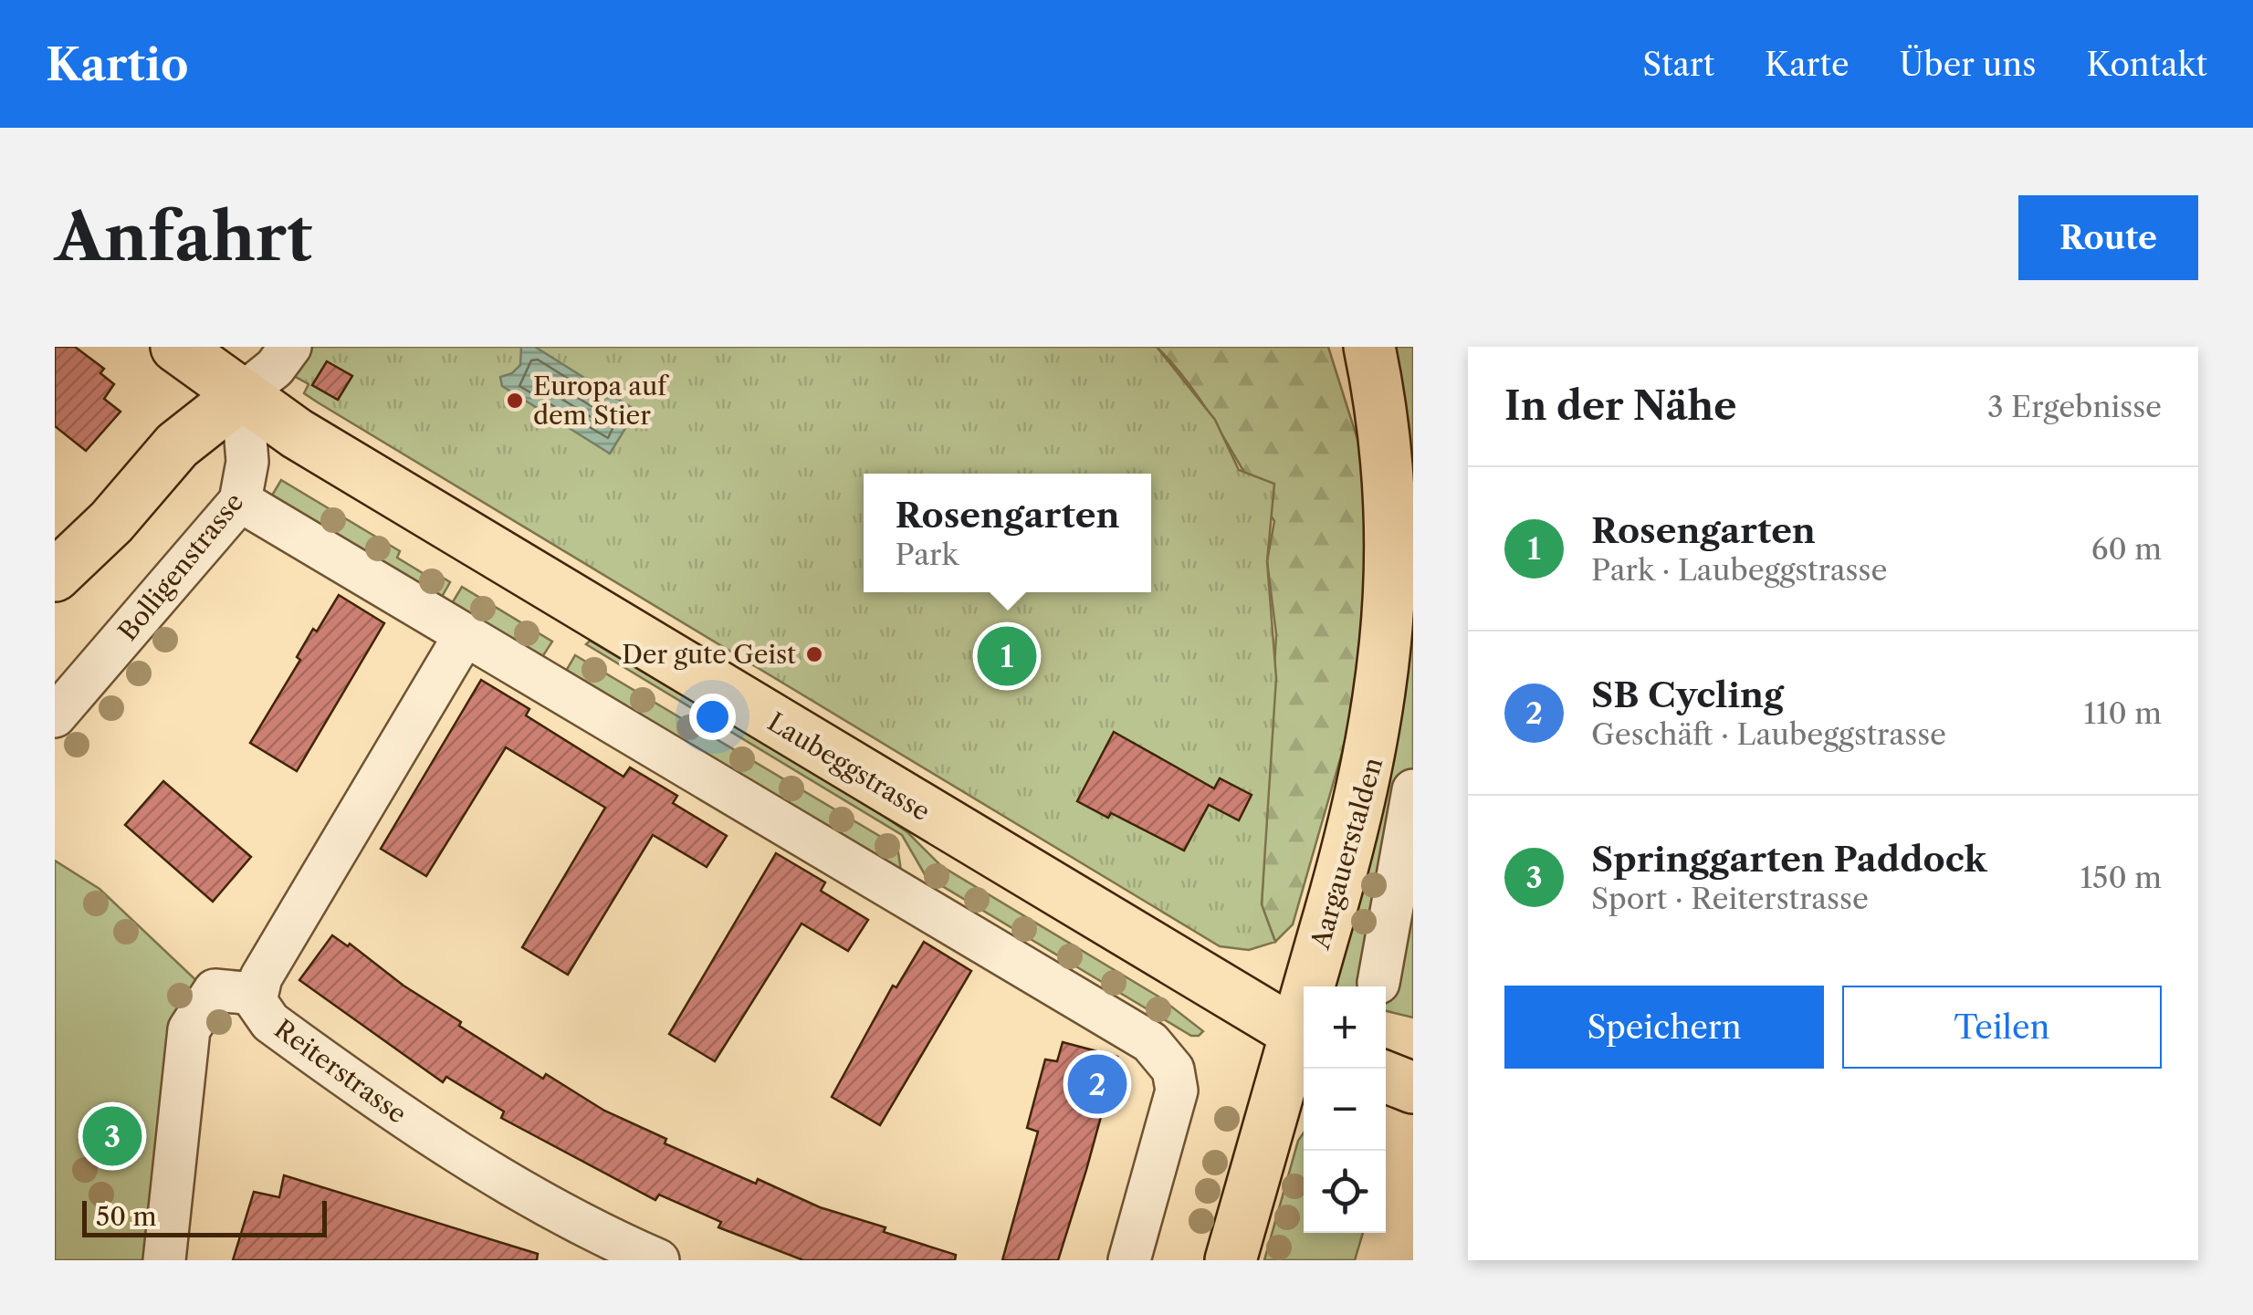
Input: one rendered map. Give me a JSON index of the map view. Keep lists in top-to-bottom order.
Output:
{
  "streets": {
    "main road": ["Laubeggstrasse", "Aargauerstalden"],
    "street": ["Bolligenstrasse", "Reiterstrasse"]
  },
  "crossings": [
    ["Bolligenstrasse", "Laubeggstrasse"],
    ["Laubeggstrasse", "Aargauerstalden"]
  ],
  "places": ["Europa auf dem Stier", "Der gute Geist"],
  "scale_bar": "50 m",
  "page": {
    "header": "Kartio",
    "nav": [
      "Start",
      "Karte",
      "Über uns",
      "Kontakt"
    ],
    "buttons": [
      "Route",
      ["Speichern", "Teilen"]
    ],
    "title": "Anfahrt",
    "heading": ["In der Nähe", "3 Ergebnisse"],
    "list": [
      {
        "mark": "1",
        "name": "Rosengarten",
        "note": "Park · Laubeggstrasse",
        "value": "60 m"
      },
      {
        "mark": "2",
        "name": "SB Cycling",
        "note": "Geschäft · Laubeggstrasse",
        "value": "110 m"
      },
      {
        "mark": "3",
        "name": "Springgarten Paddock",
        "note": "Sport · Reiterstrasse",
        "value": "150 m"
      }
    ],
    "popup": ["Rosengarten", "Park"],
    "pins": ["1", "2", "3"],
    "map_buttons": ["+", "−"],
    "scale": "50 m"
  }
}
